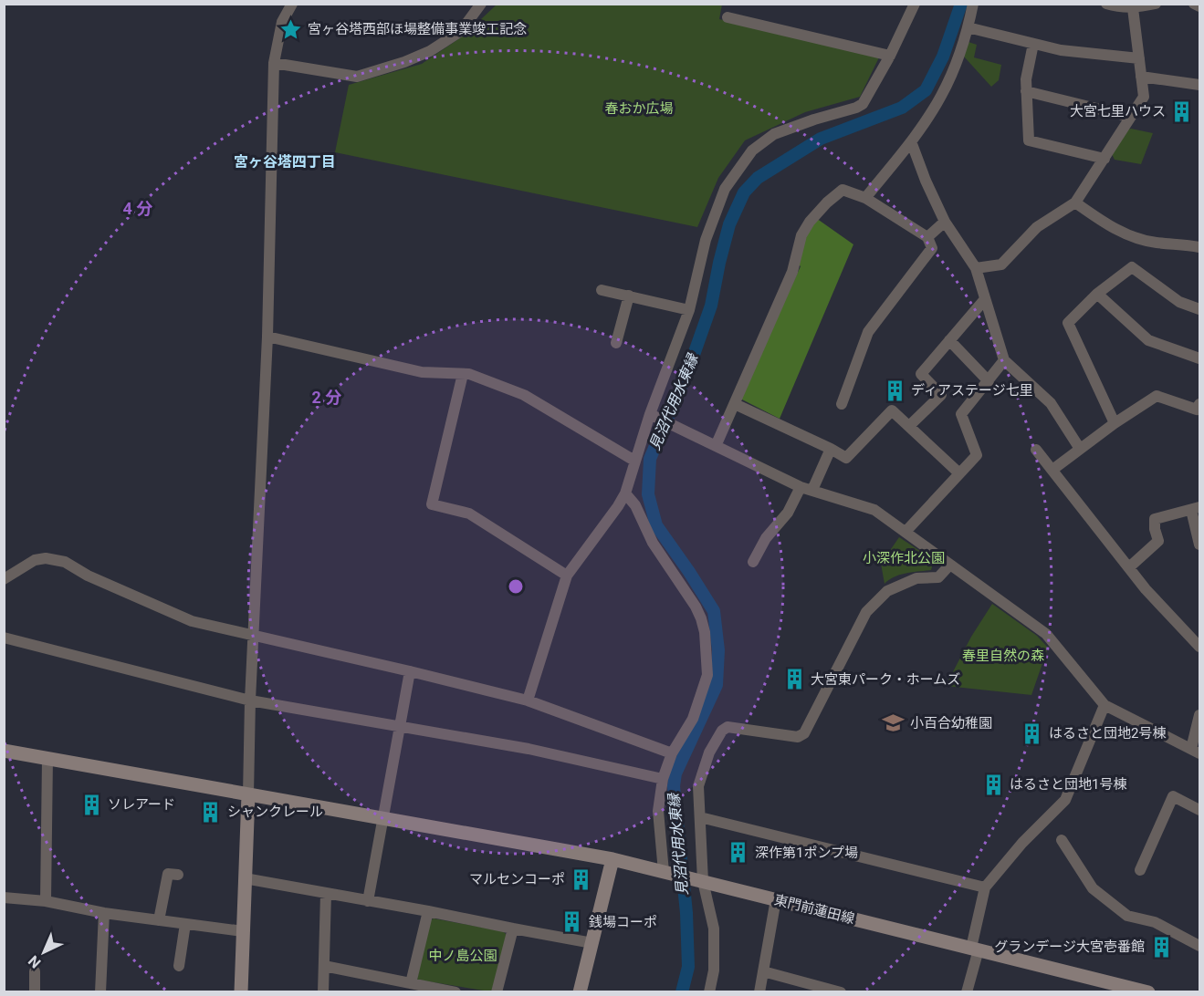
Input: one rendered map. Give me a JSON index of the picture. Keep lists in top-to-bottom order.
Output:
{
  "streets": {
    "street": ["東門前蓮田線"]
  },
  "districts": ["宮ヶ谷塔四丁目"],
  "water": ["見沼代用水東縁"],
  "parks": [
    "春おか広場",
    "小深作北公園",
    "春里自然の森",
    "中ノ島公園"
  ],
  "places": {
    "place": ["宮ヶ谷塔西部ほ場整備事業竣工記念"],
    "building": [
      "大宮七里ハウス",
      "ディアステージ七里",
      "大宮東パーク・ホームズ",
      "はるさと団地2号棟",
      "はるさと団地1号棟",
      "ソレアード",
      "シャンクレール",
      "深作第1ポンプ場",
      "マルセンコーポ",
      "銭場コーポ",
      "グランデージ大宮壱番館"
    ],
    "school or university": ["小百合幼稚園"]
  },
  "north": "bottom left",
  "rings": ["4 分", "2 分"]
}
